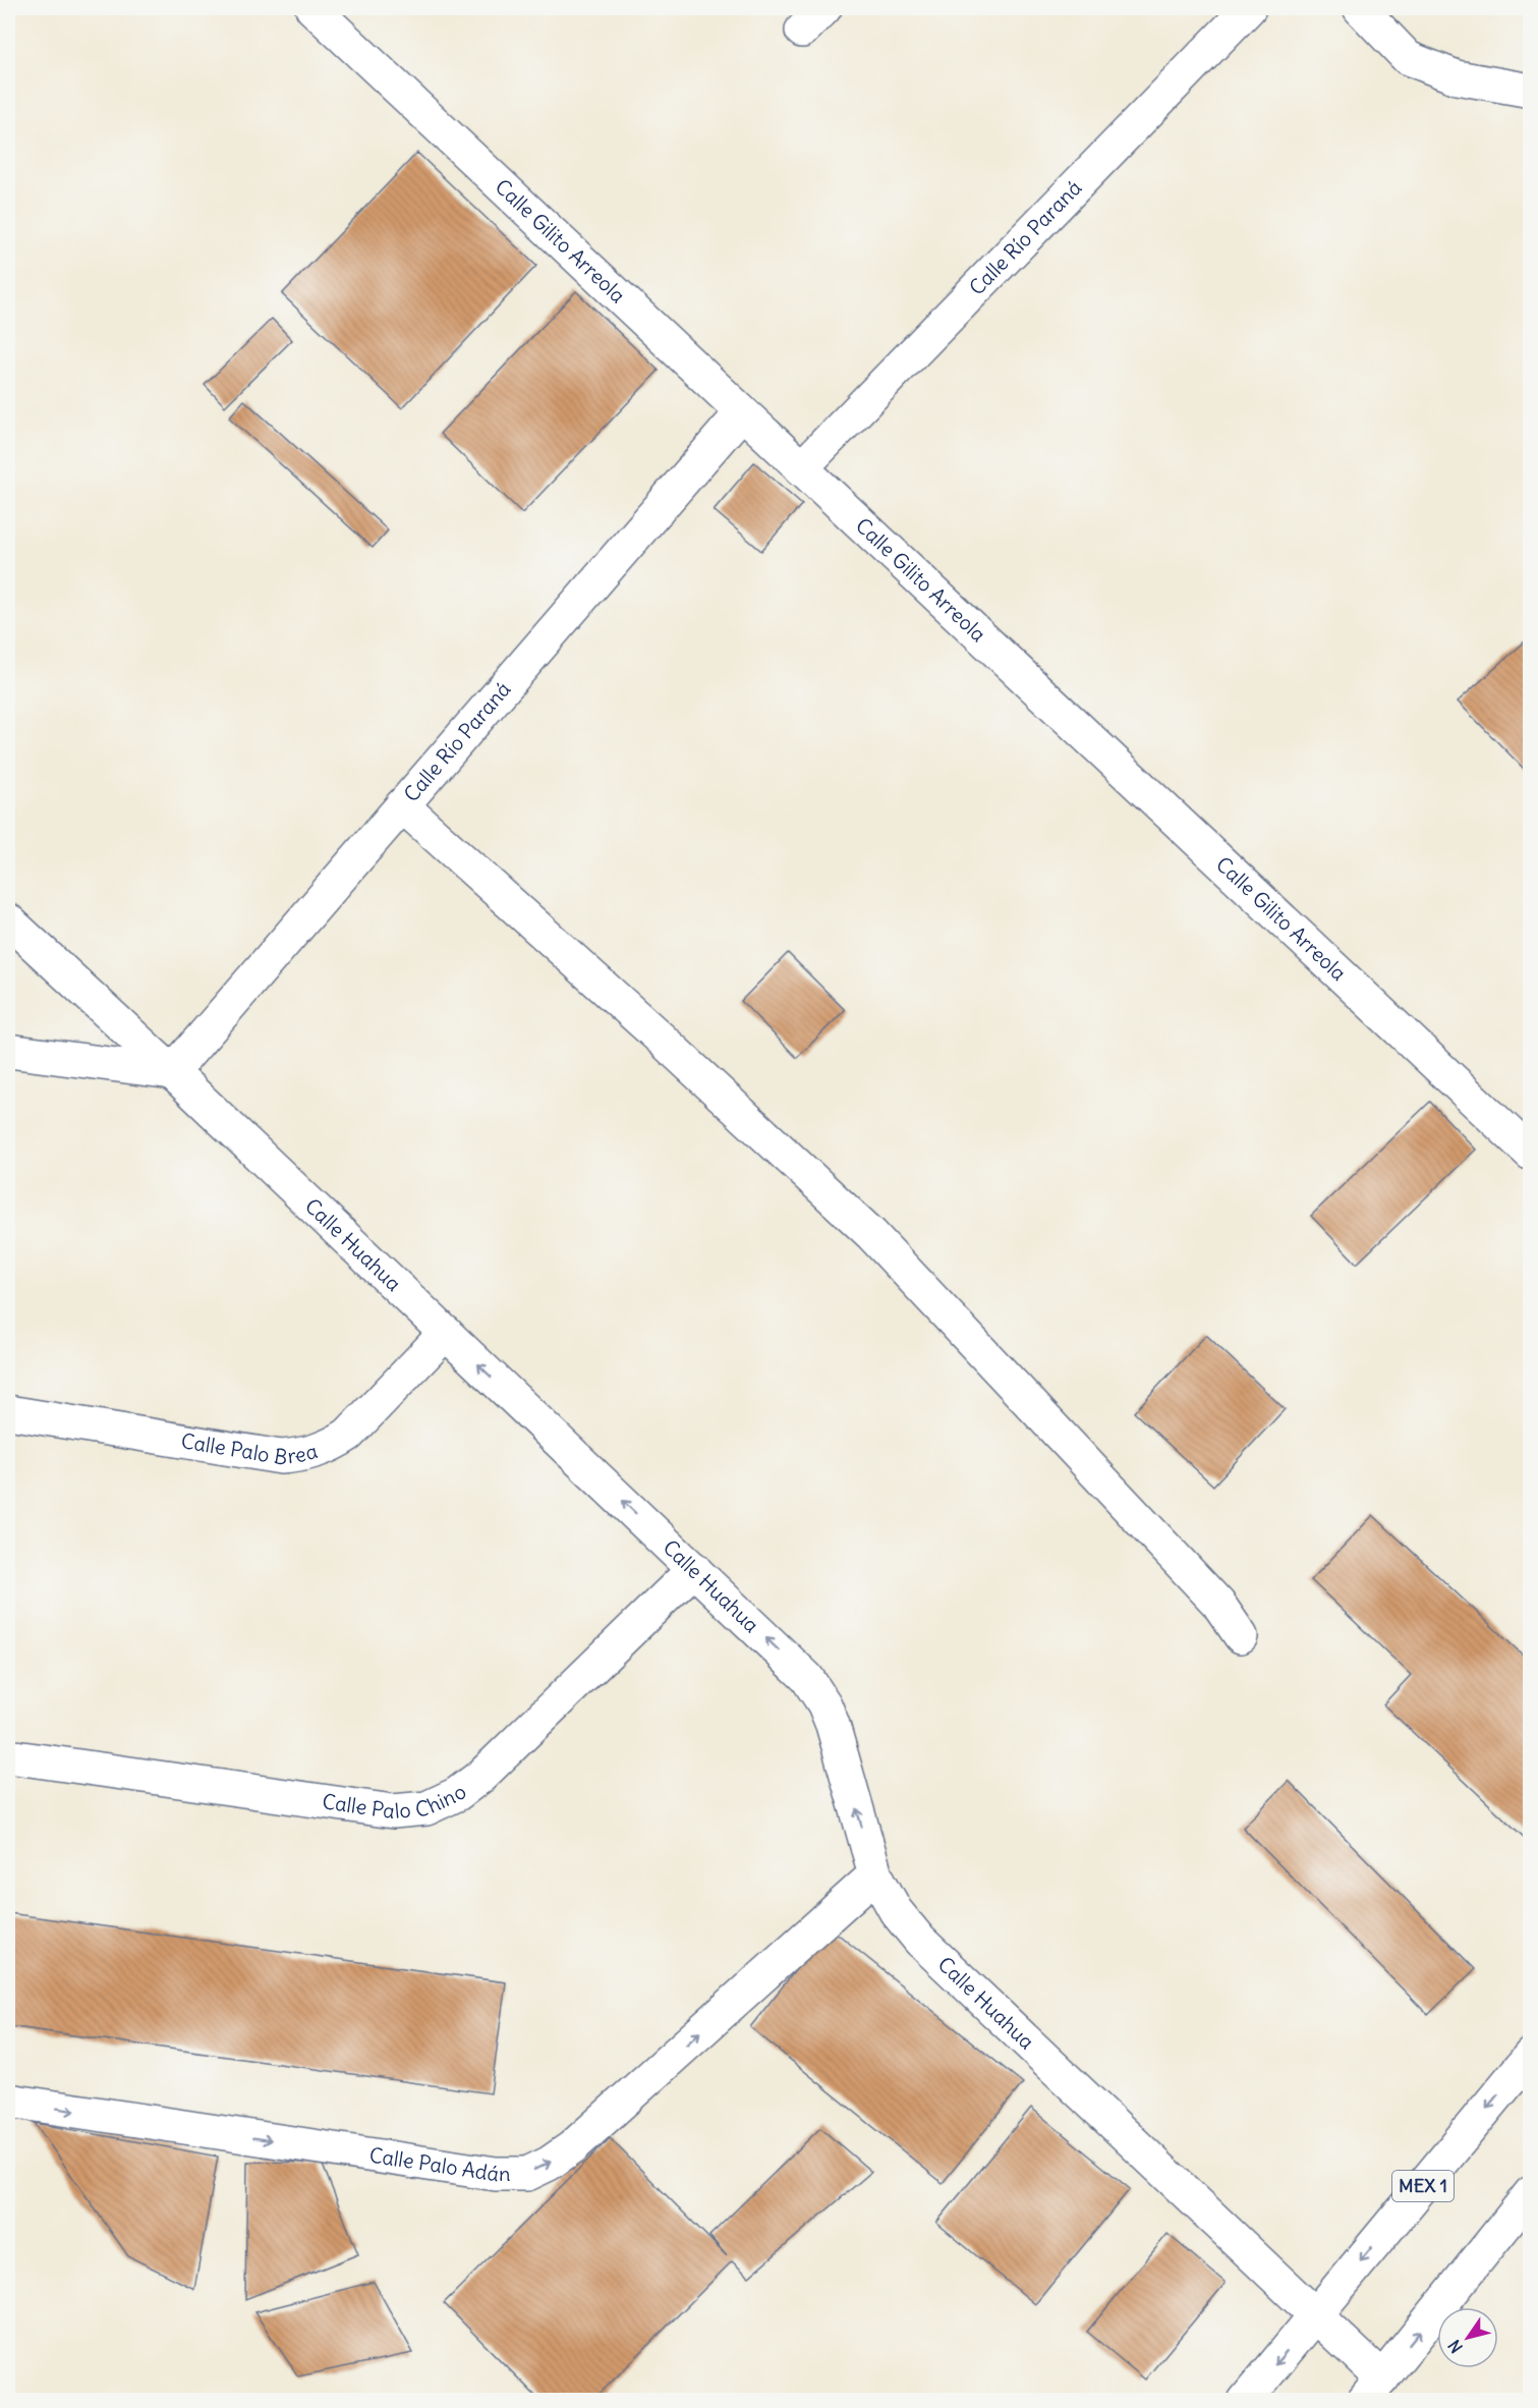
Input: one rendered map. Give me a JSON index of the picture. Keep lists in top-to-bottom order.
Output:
{
  "streets": {
    "main road": [
      "Calle Río Paraná",
      "Calle Gilito Arreola",
      "Calle Huahua",
      "Calle Palo Brea",
      "Calle Palo Chino",
      "Calle Palo Adán",
      "MEX 1"
    ]
  },
  "crossings": [
    ["Calle Río Paraná", "Calle Gilito Arreola"],
    ["Calle Río Paraná", "Calle Huahua"],
    ["Calle Huahua", "Calle Palo Brea"],
    ["Calle Huahua", "Calle Palo Chino"],
    ["Calle Huahua", "Calle Palo Adán"],
    ["Calle Huahua", "MEX 1"]
  ],
  "one_way": ["Calle Palo Adán"],
  "north": "bottom left"
}
